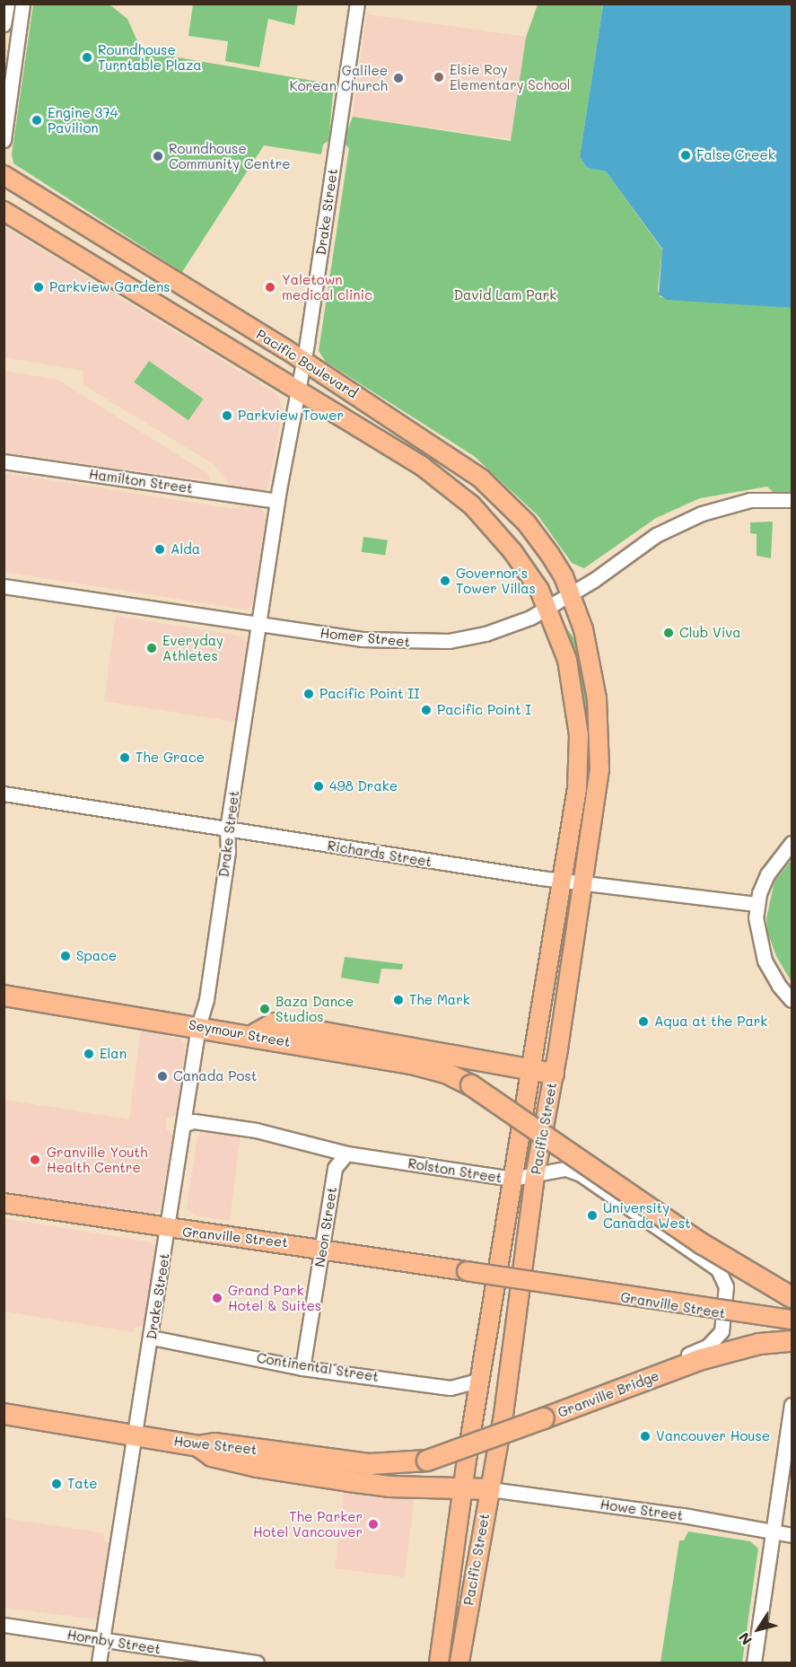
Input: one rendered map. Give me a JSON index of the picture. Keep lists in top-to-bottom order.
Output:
{
  "streets": {
    "highway": ["Seymour Street", "Granville Bridge", "Howe Street"],
    "main road": ["Pacific Boulevard", "Pacific Street", "Granville Street"],
    "street": [
      "Drake Street",
      "Hamilton Street",
      "Homer Street",
      "Richards Street",
      "Rolston Street",
      "Neon Street",
      "Continental Street",
      "Hornby Street"
    ]
  },
  "crossings": [
    ["Drake Street", "Pacific Boulevard"],
    ["Drake Street", "Hamilton Street"],
    ["Drake Street", "Homer Street"],
    ["Drake Street", "Richards Street"],
    ["Drake Street", "Seymour Street"],
    ["Drake Street", "Rolston Street"],
    ["Drake Street", "Granville Street"],
    ["Drake Street", "Continental Street"],
    ["Drake Street", "Howe Street"],
    ["Drake Street", "Hornby Street"],
    ["Pacific Boulevard", "Homer Street"],
    ["Pacific Boulevard", "Pacific Street"],
    ["Homer Street", "Pacific Street"],
    ["Richards Street", "Pacific Street"],
    ["Pacific Street", "Rolston Street"],
    ["Pacific Street", "Granville Street"],
    ["Pacific Street", "Continental Street"],
    ["Pacific Street", "Howe Street"],
    ["Rolston Street", "Neon Street"],
    ["Rolston Street", "Granville Street"],
    ["Neon Street", "Granville Street"],
    ["Neon Street", "Continental Street"],
    ["Granville Bridge", "Howe Street"]
  ],
  "parks": ["David Lam Park"],
  "places": [
    "Roundhouse Turntable Plaza",
    "Elsie Roy Elementary School",
    "Galilee Korean Church",
    "Engine 374 Pavilion",
    "False Creek",
    "Roundhouse Community Centre",
    "Parkview Gardens",
    "Yaletown medical clinic",
    "Parkview Tower",
    "Alda",
    "Governor's Tower Villas",
    "Club Viva",
    "Everyday Athletes",
    "Pacific Point II",
    "Pacific Point I",
    "The Grace",
    "498 Drake",
    "Space",
    "The Mark",
    "Baza Dance Studios",
    "Aqua at the Park",
    "Elan",
    "Canada Post",
    "Granville Youth Health Centre",
    "University Canada West",
    "Grand Park Hotel & Suites",
    "Vancouver House",
    "Tate",
    "The Parker Hotel Vancouver"
  ],
  "north": "bottom left"
}
